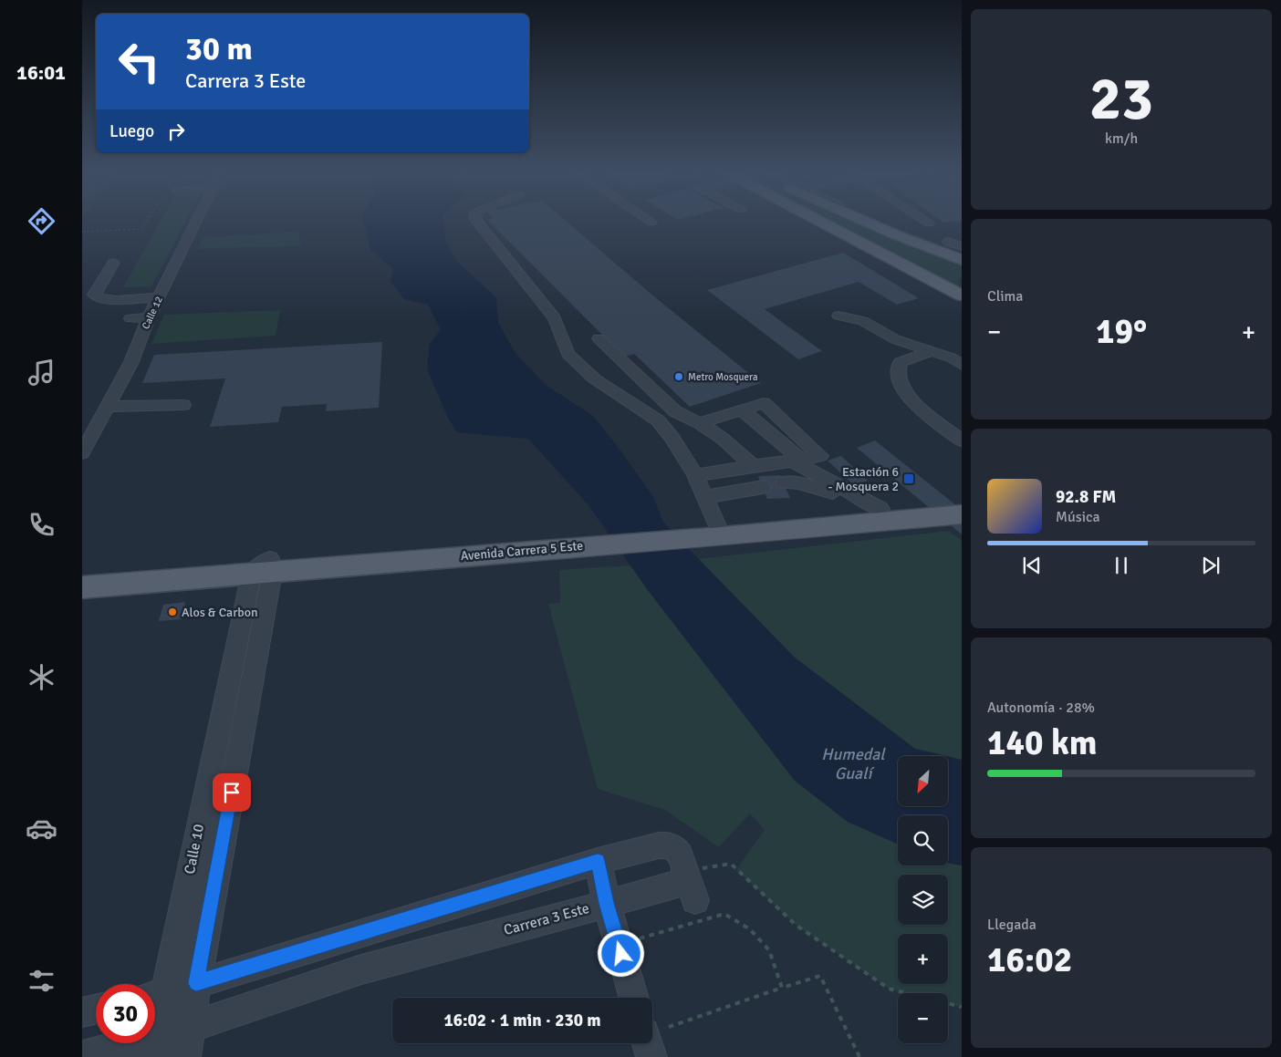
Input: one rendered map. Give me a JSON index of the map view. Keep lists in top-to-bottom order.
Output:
{
  "streets": {
    "main road": ["Avenida Carrera 5 Este"],
    "street": ["Calle 12", "Calle 10", "Carrera 3 Este"]
  },
  "crossings": [
    ["Avenida Carrera 5 Este", "Calle 10"],
    ["Calle 10", "Carrera 3 Este"]
  ],
  "water": ["Humedal Gualí"],
  "places": {
    "other": ["Metro Mosquera", "Alos & Carbon"],
    "transit": ["Estación 6 - Mosquera 2"]
  },
  "north": "bottom left",
  "page": {
    "tabs": "16:01",
    "tile": [
      ["23", "km/h"],
      "Clima",
      ["Autonomía · 28%", "140 km"],
      ["Llegada", "16:02"]
    ],
    "turn": ["30 m", "Carrera 3 Este"],
    "then": "Luego",
    "heat": ["−", "19°", "+"],
    "song": ["92.8 FM", "Música"],
    "map_buttons": ["+", "−"],
    "limit": "30",
    "trip": "16:02 · 1 min · 230 m"
  }
}
